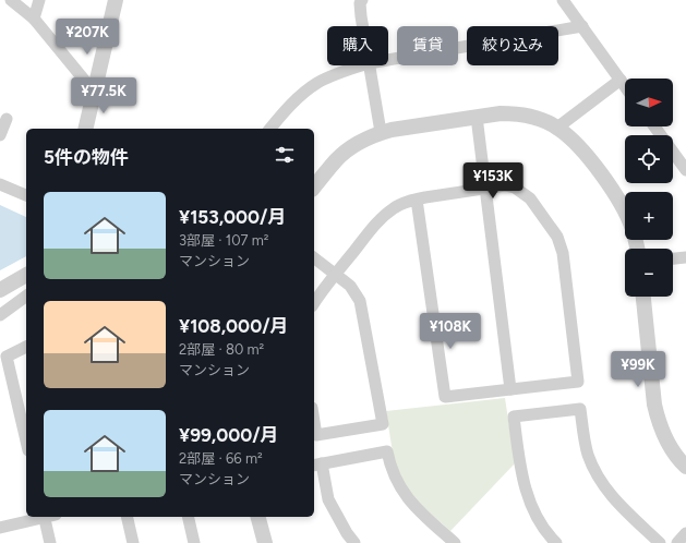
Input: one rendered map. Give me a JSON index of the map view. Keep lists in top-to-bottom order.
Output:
{
  "north": "right",
  "page": {
    "price": [
      "¥207K",
      "¥77.5K",
      "¥153K",
      "¥108K",
      "¥99K"
    ],
    "chip": ["購入", "賃貸", "絞り込み"],
    "map_buttons": ["+", "−"],
    "heading": "5件の物件",
    "list": [
      {
        "name": "¥153,000/月",
        "note": "3部屋 · 107 m² · マンション"
      },
      {
        "name": "¥108,000/月",
        "note": "2部屋 · 80 m² · マンション"
      },
      {
        "name": "¥99,000/月",
        "note": "2部屋 · 66 m² · マンション"
      }
    ]
  }
}
